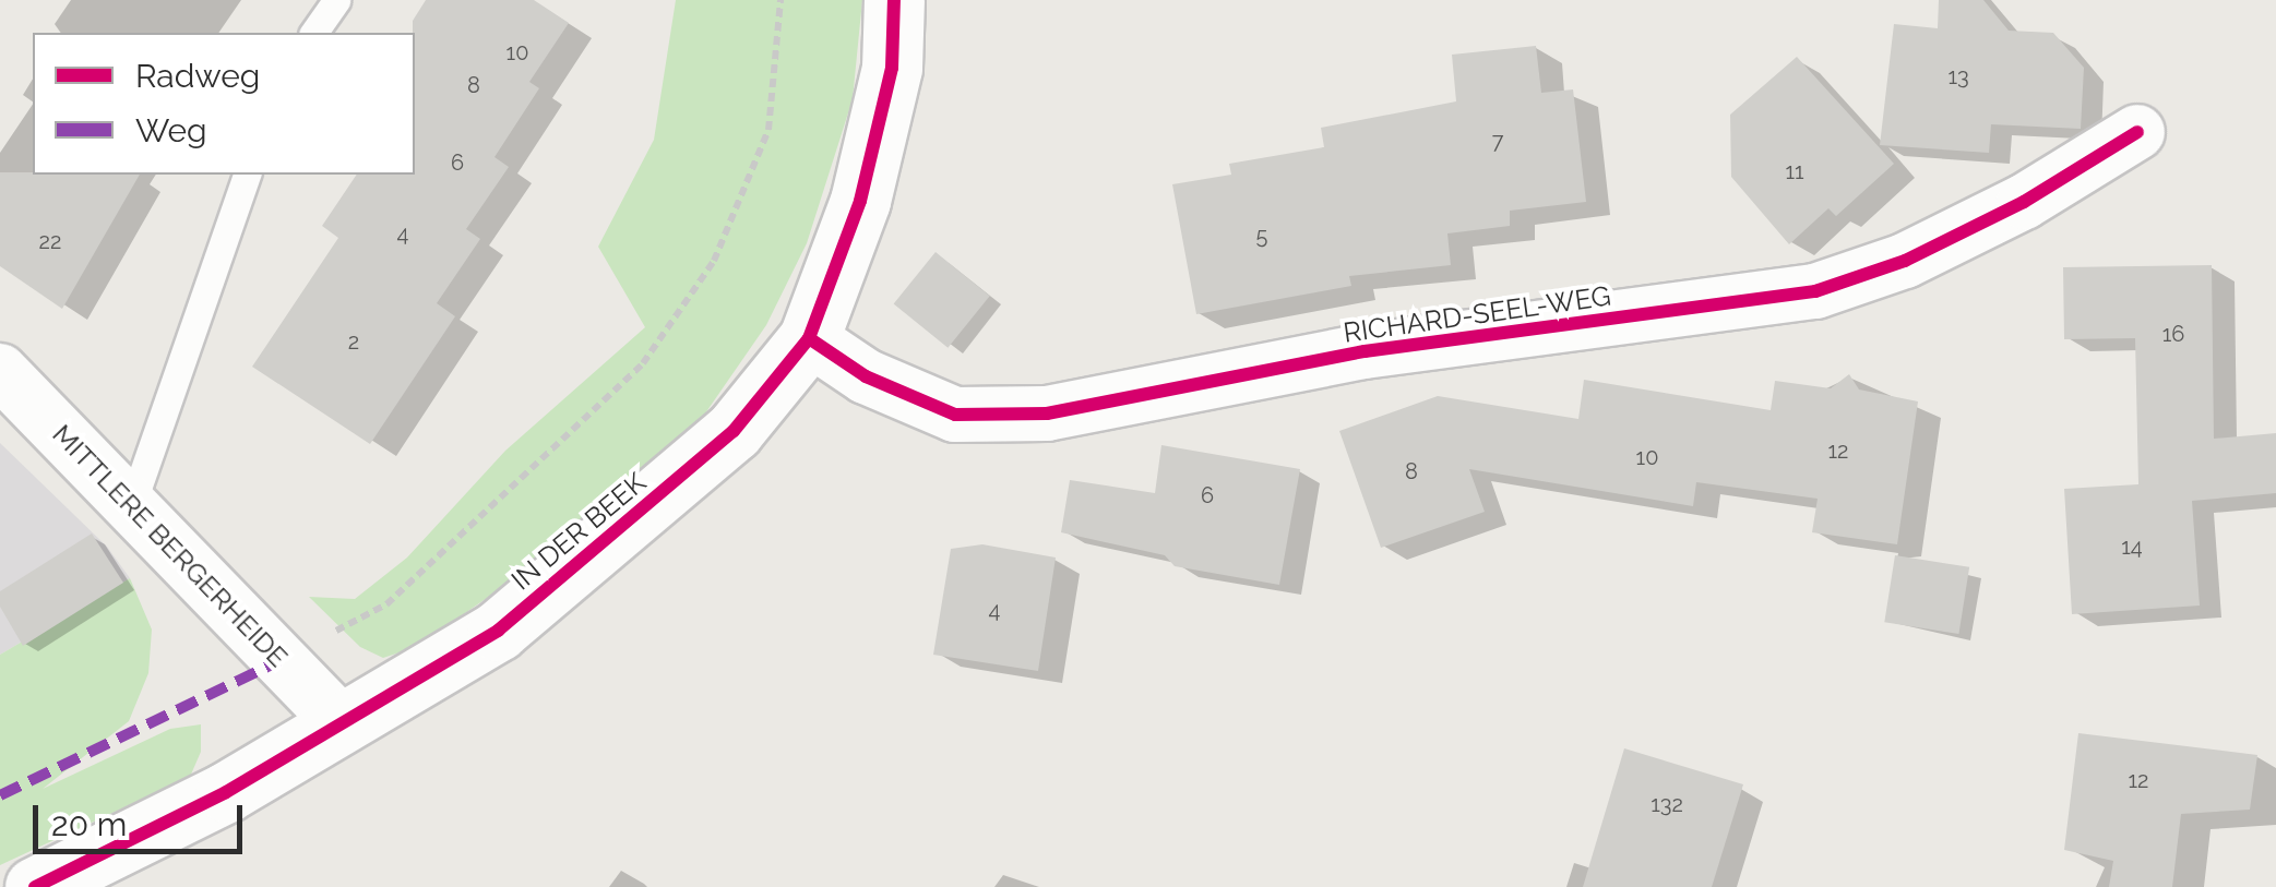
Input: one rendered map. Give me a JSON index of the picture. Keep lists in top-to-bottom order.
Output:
{
  "streets": {
    "street": ["RICHARD-SEEL-WEG", "IN DER BEEK", "MITTLERE BERGERHEIDE"]
  },
  "crossings": [
    ["RICHARD-SEEL-WEG", "IN DER BEEK"],
    ["IN DER BEEK", "MITTLERE BERGERHEIDE"]
  ],
  "house_numbers": [
    "10",
    "13",
    "8",
    "7",
    "6",
    "11",
    "4",
    "5",
    "22",
    "16",
    "2",
    "12",
    "10",
    "8",
    "6",
    "14",
    "4",
    "12",
    "132"
  ],
  "legend": ["Radweg", "Weg"],
  "scale_bar": "20 m"
}
